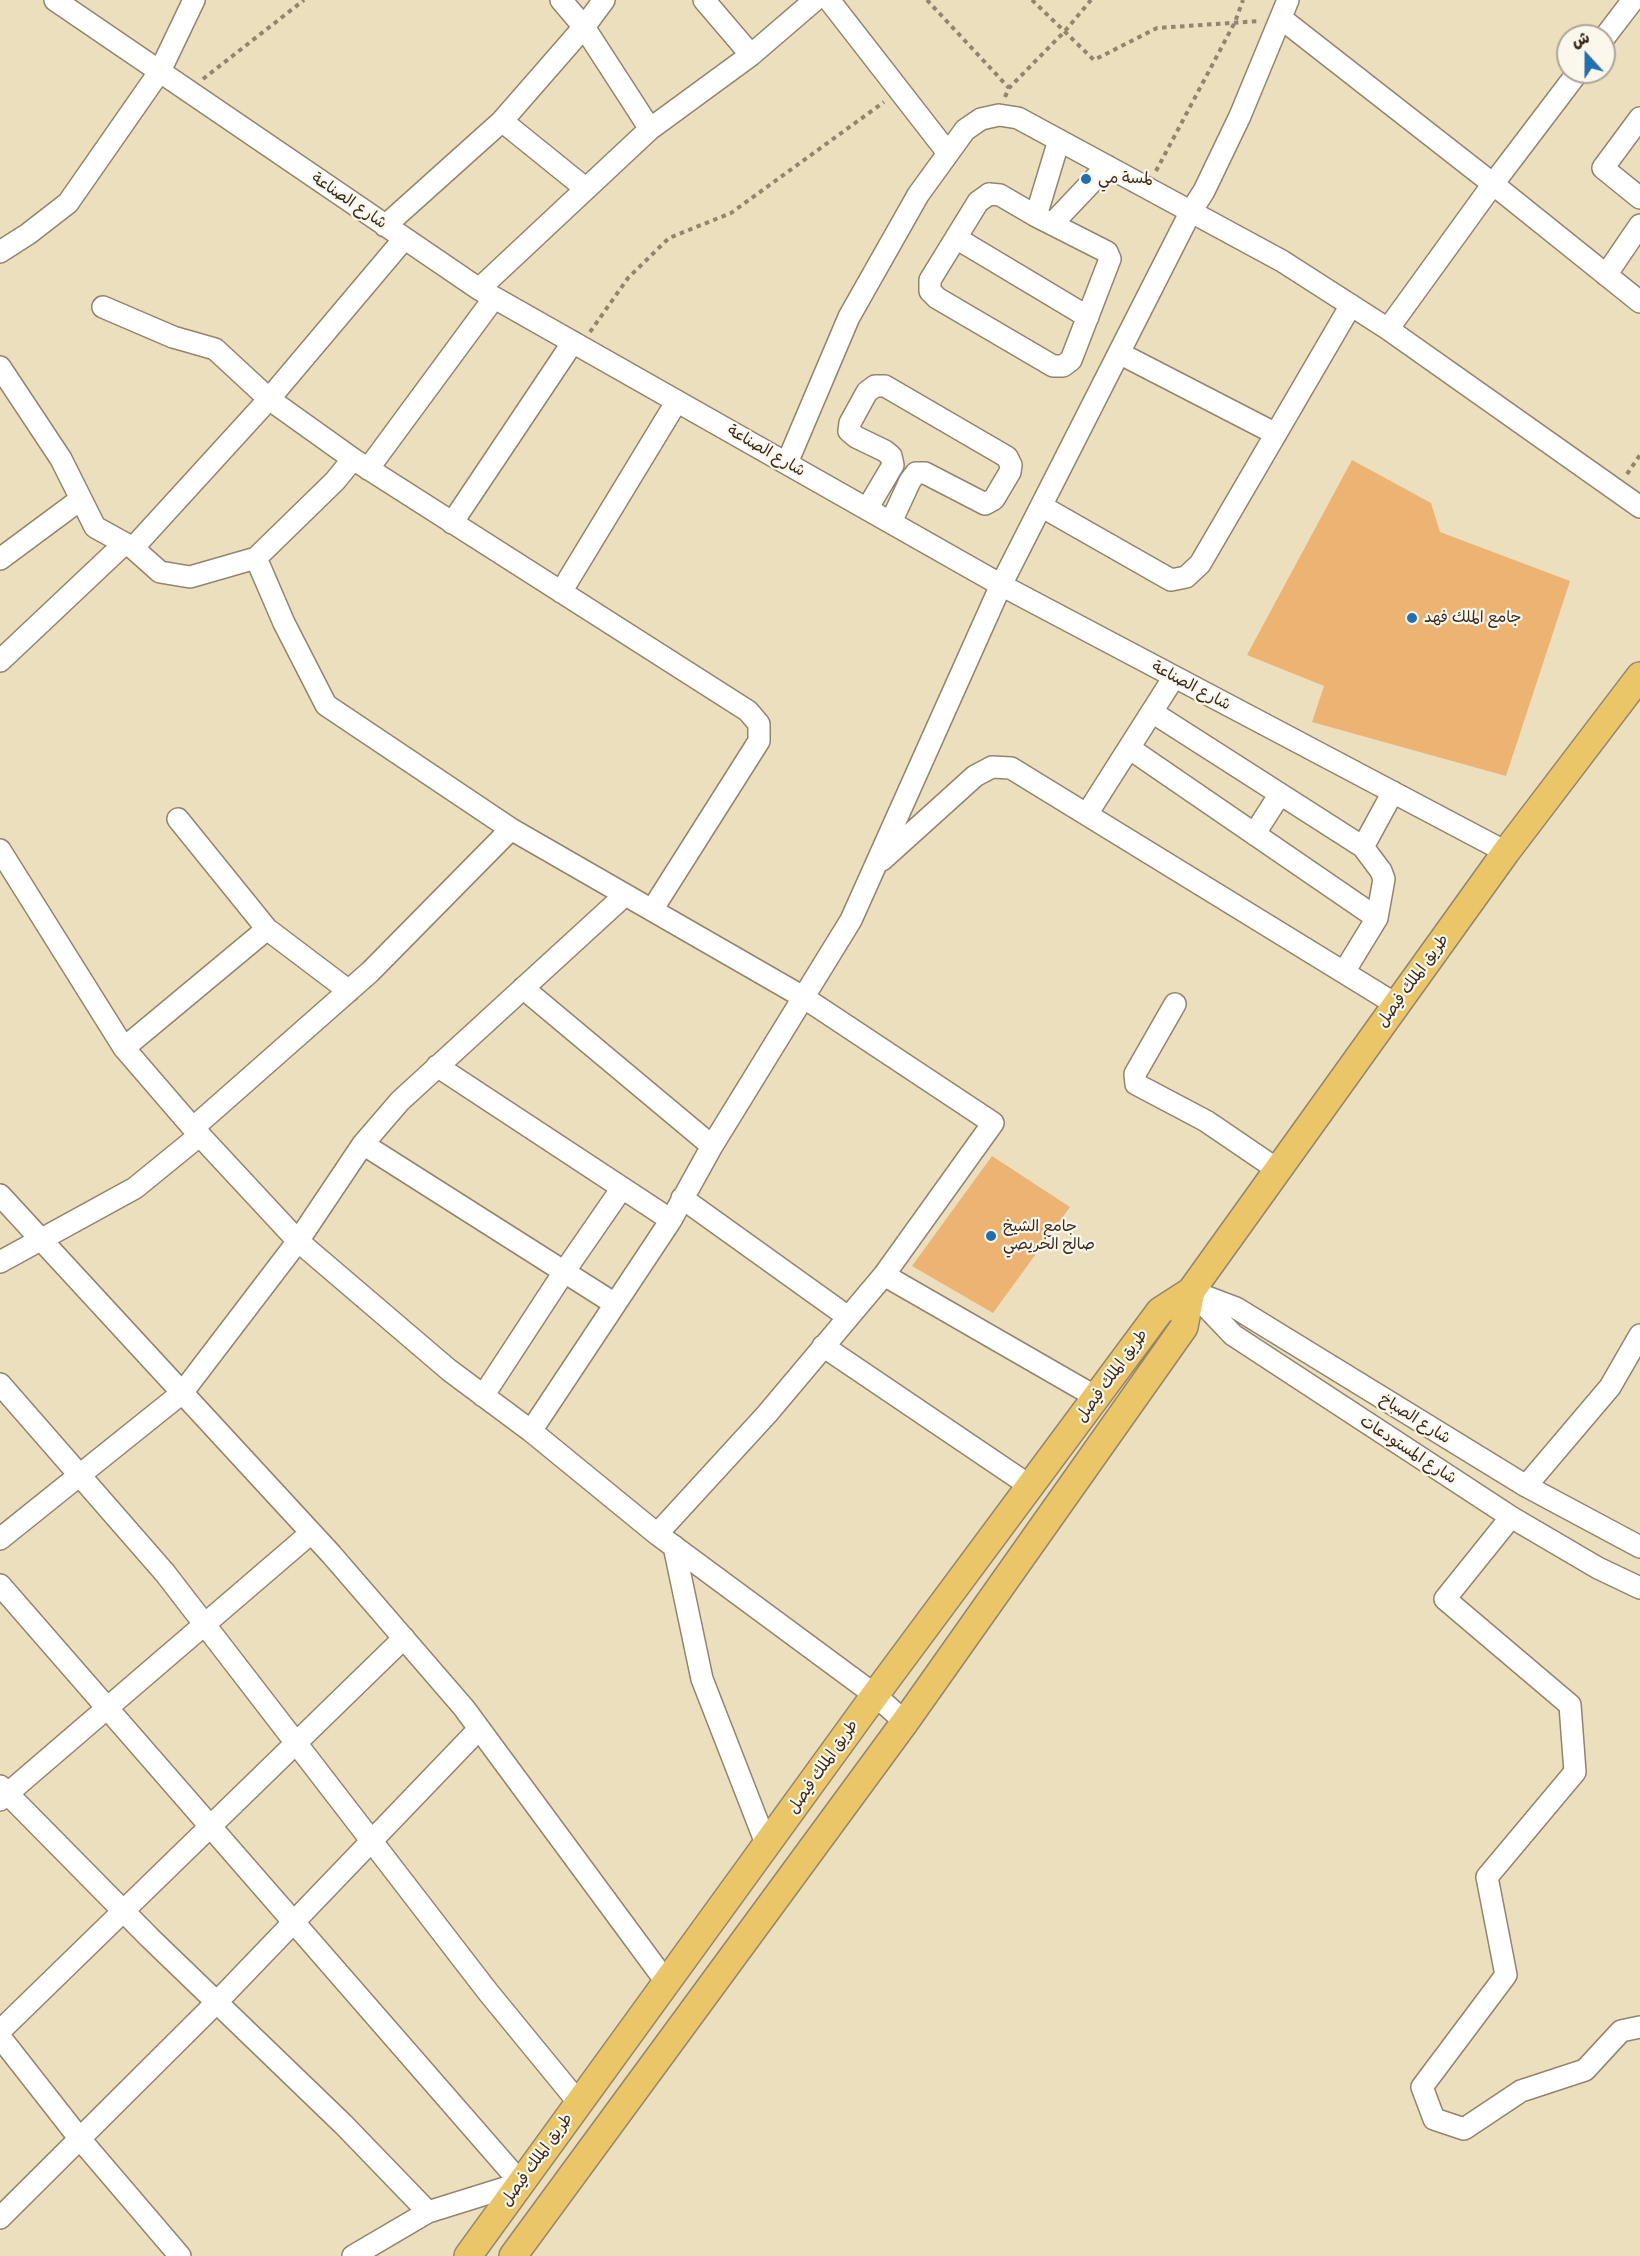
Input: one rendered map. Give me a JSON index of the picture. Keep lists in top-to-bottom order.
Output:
{
  "streets": {
    "main road": ["طريق الملك فيصل"],
    "street": ["شارع الصناعة", "شارع الصباخ", "شارع المستودعات"]
  },
  "crossings": [
    ["شارع الصناعة", "طريق الملك فيصل"],
    ["طريق الملك فيصل", "شارع الصباخ"],
    ["طريق الملك فيصل", "شارع المستودعات"],
    ["شارع الصباخ", "شارع المستودعات"]
  ],
  "places": ["لمسة مي", "جامع الملك فهد", "جامع الشيخ صالح الخريصي"],
  "north": "top"
}
